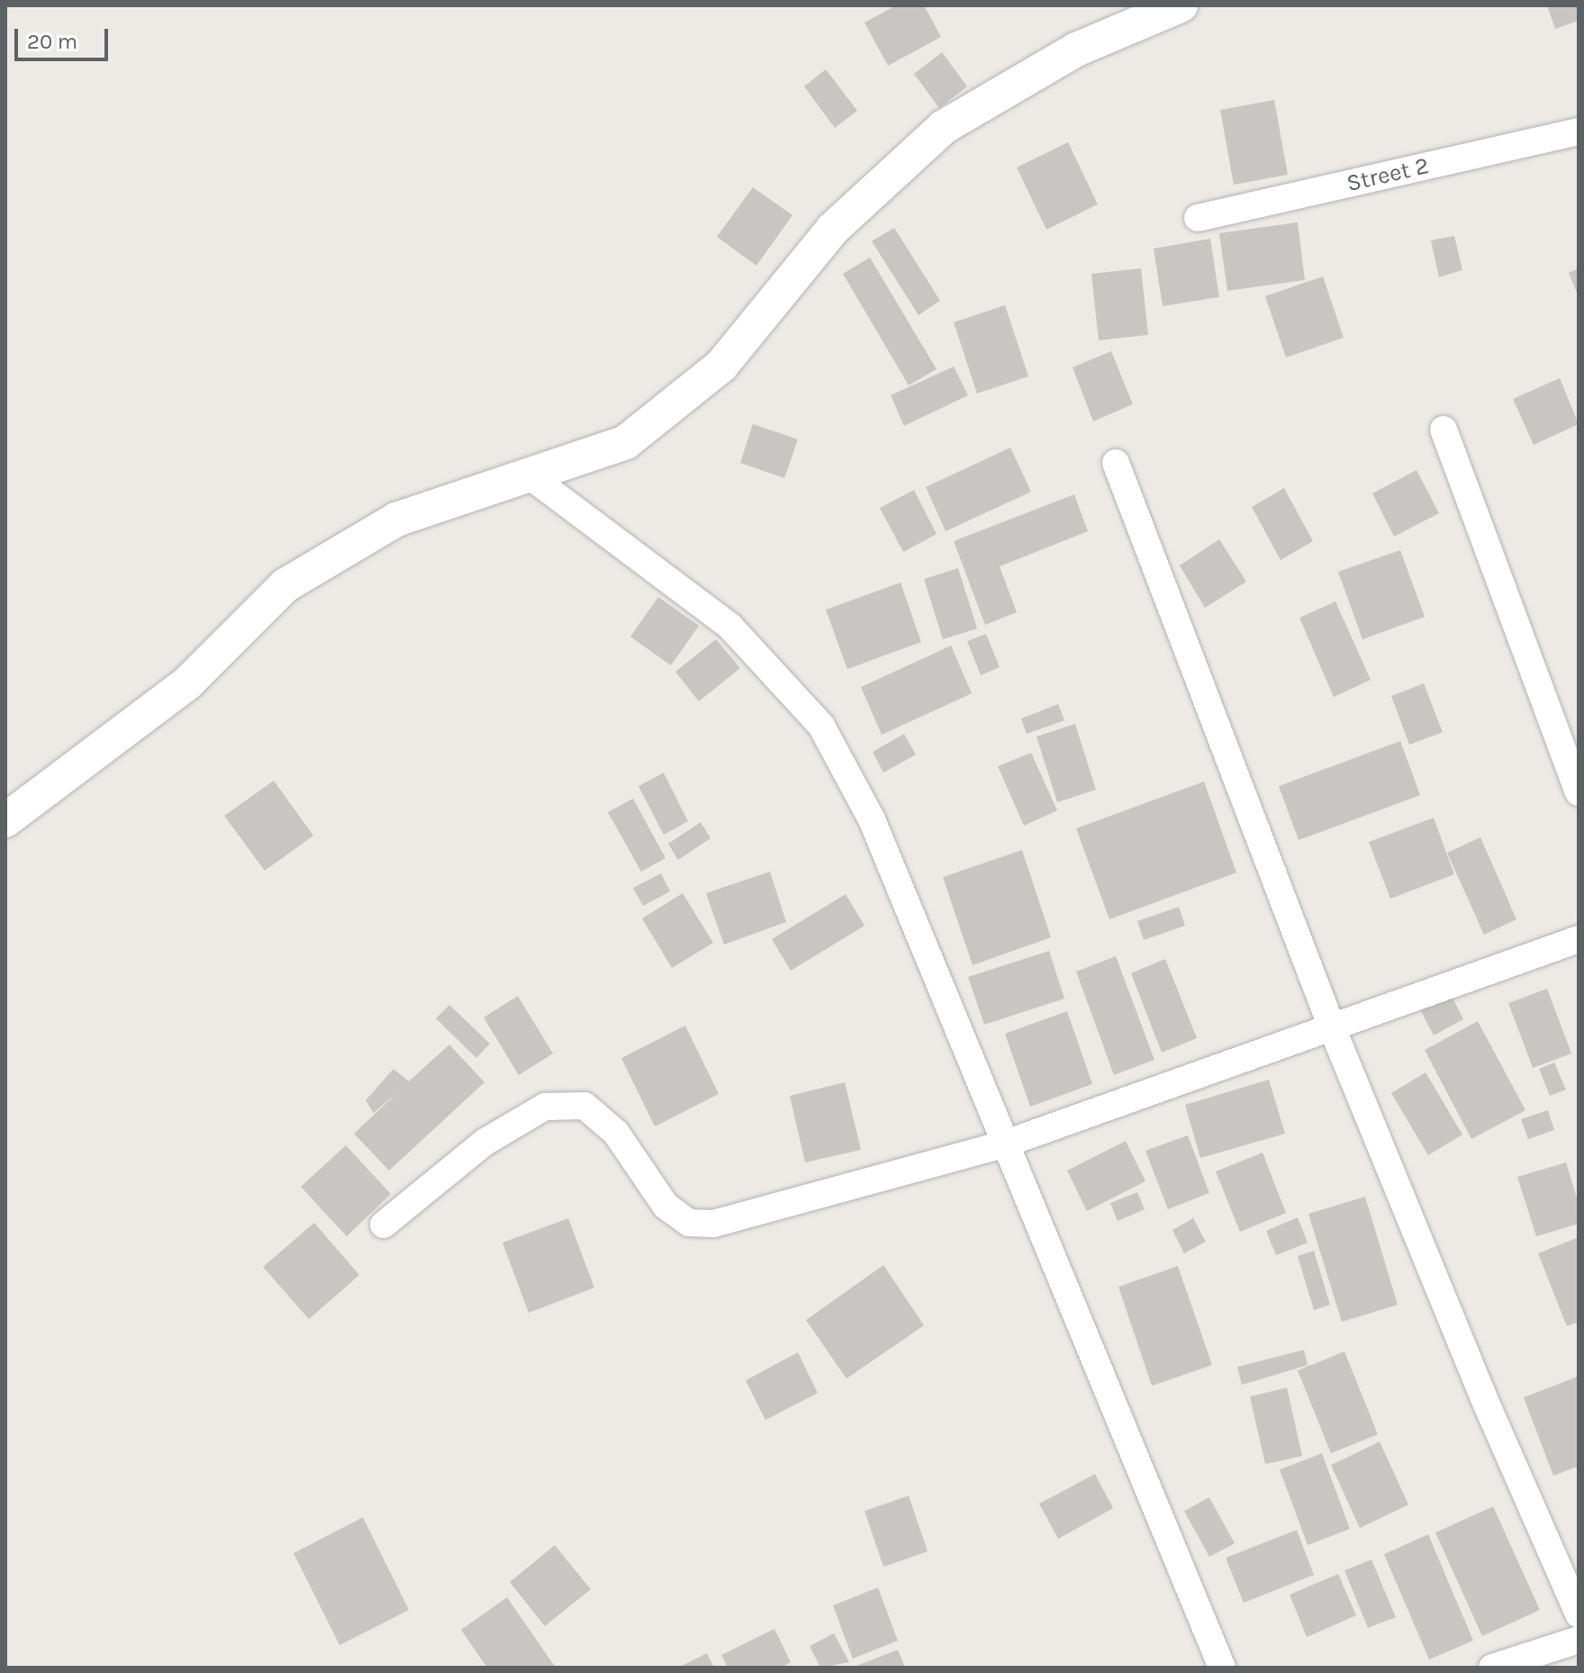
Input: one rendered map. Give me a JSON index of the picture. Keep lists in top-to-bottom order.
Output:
{
  "streets": {
    "street": ["Street 2"]
  },
  "scale_bar": "20 m"
}
